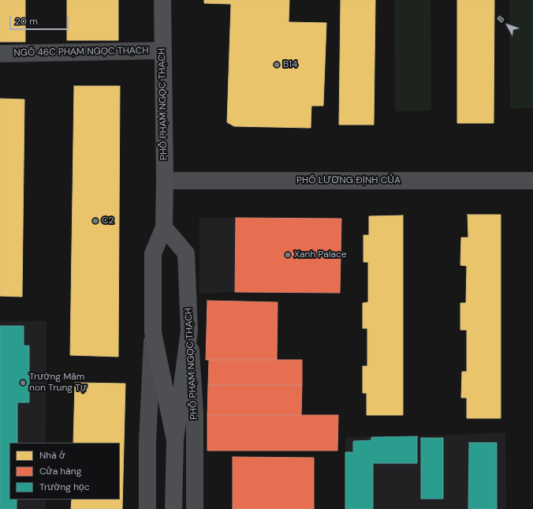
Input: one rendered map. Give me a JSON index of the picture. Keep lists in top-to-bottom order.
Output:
{
  "streets": {
    "main road": ["PHỐ PHẠM NGỌC THẠCH"],
    "street": ["NGÕ 46C PHẠM NGỌC THẠCH", "PHỐ LƯƠNG ĐỊNH CỦA"]
  },
  "crossings": [
    ["NGÕ 46C PHẠM NGỌC THẠCH", "PHỐ PHẠM NGỌC THẠCH"],
    ["PHỐ PHẠM NGỌC THẠCH", "PHỐ LƯƠNG ĐỊNH CỦA"]
  ],
  "places": [
    "B14",
    "C2",
    "Xanh Palace",
    "Trường Mầm non Trung Tự"
  ],
  "legend": ["Nhà ở", "Cửa hàng", "Trường học"],
  "scale_bar": "20 m",
  "north": "top left"
}
